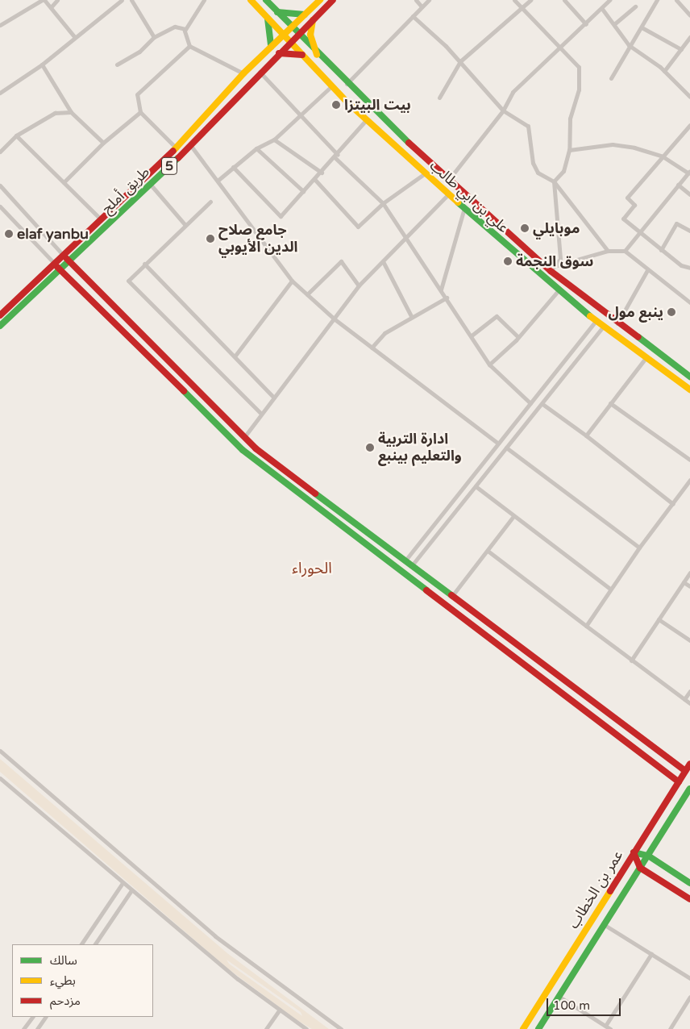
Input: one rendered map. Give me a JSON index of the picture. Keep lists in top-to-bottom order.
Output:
{
  "streets": {
    "main road": [
      "5",
      "طريق أملج",
      "علي بن ابي طالب",
      "عمر بن الخطاب"
    ]
  },
  "crossings": [
    ["طريق أملج", "علي بن ابي طالب"]
  ],
  "districts": ["الحوراء"],
  "places": [
    "بيت البيتزا",
    "موبايلي",
    "elaf yanbu",
    "جامع صلاح الدين الأيوبي",
    "سوق النجمة",
    "ينبع مول",
    "ادارة التربية والتعليم بينبع"
  ],
  "legend": ["سالك", "بطيء", "مزدحم"],
  "scale_bar": "100 m"
}
